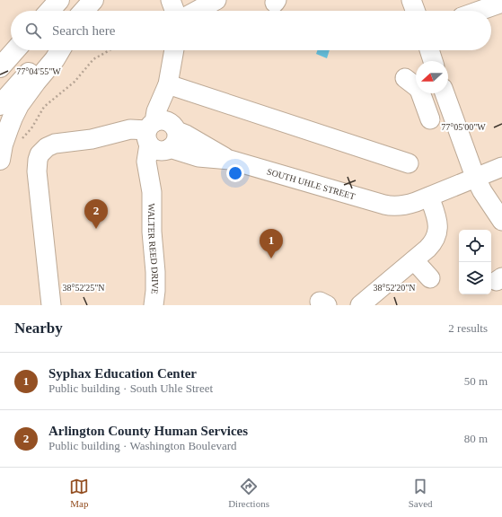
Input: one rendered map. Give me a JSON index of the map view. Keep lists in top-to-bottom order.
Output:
{
  "streets": {
    "street": ["SOUTH UHLE STREET", "WALTER REED DRIVE"]
  },
  "crossings": [
    ["SOUTH UHLE STREET", "WALTER REED DRIVE"]
  ],
  "north": "left",
  "page": {
    "search": "Search here",
    "pins": ["2", "1"],
    "heading": ["Nearby", "2 results"],
    "list": [
      {
        "mark": "1",
        "name": "Syphax Education Center",
        "note": "Public building · South Uhle Street",
        "value": "50 m"
      },
      {
        "mark": "2",
        "name": "Arlington County Human Services",
        "note": "Public building · Washington Boulevard",
        "value": "80 m"
      }
    ],
    "nav": ["Map", "Directions", "Saved"]
  },
  "coordinates": [
    "77°04'55\"W",
    "77°05'00\"W",
    "38°52'25\"N",
    "38°52'20\"N"
  ]
}
